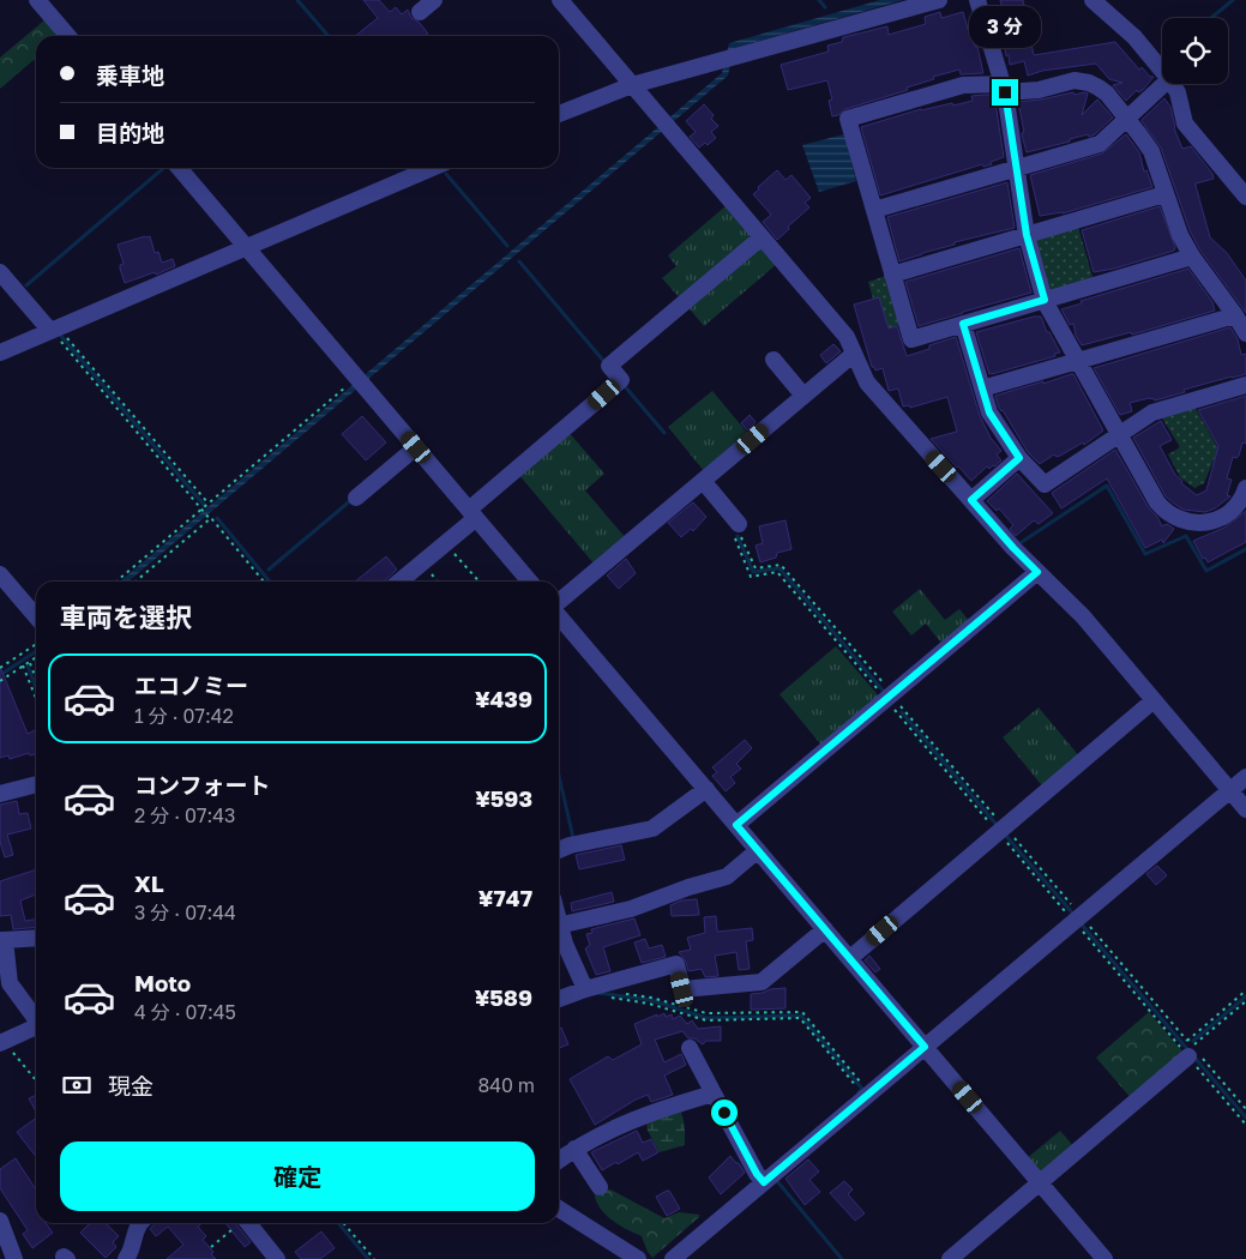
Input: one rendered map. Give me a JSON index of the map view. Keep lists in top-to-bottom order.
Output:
{
  "page": {
    "bubble": "3 分",
    "banner": ["乗車地", "目的地"],
    "heading": "車両を選択",
    "list": [
      {
        "name": "エコノミー",
        "note": "1 分 · 07:42",
        "value": "¥439"
      },
      {
        "name": "コンフォート",
        "note": "2 分 · 07:43",
        "value": "¥593"
      },
      {
        "name": "XL",
        "note": "3 分 · 07:44",
        "value": "¥747"
      },
      {
        "name": "Moto",
        "note": "4 分 · 07:45",
        "value": "¥589"
      }
    ],
    "pay": ["現金", "840 m"],
    "buttons": "確定"
  }
}
